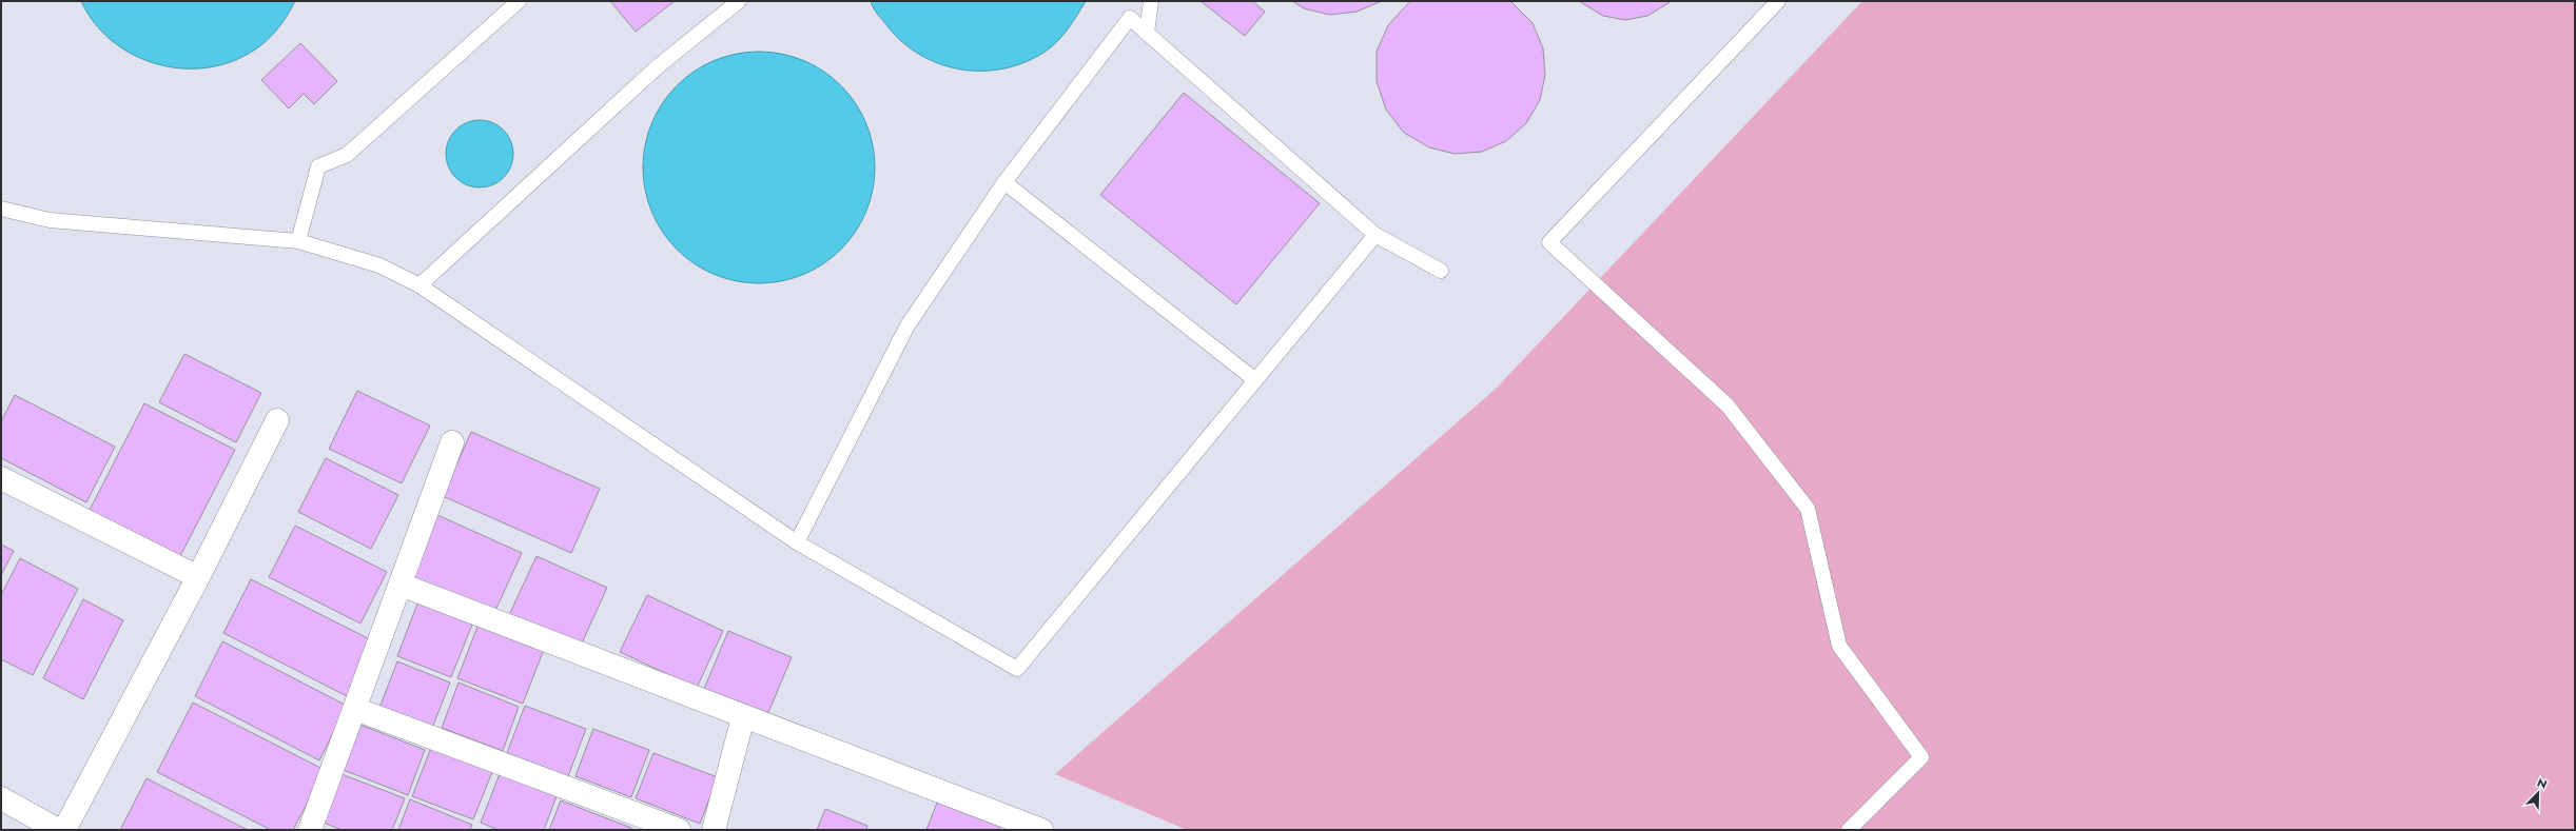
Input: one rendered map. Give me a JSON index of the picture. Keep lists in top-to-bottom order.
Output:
{
  "north": "top right"
}
